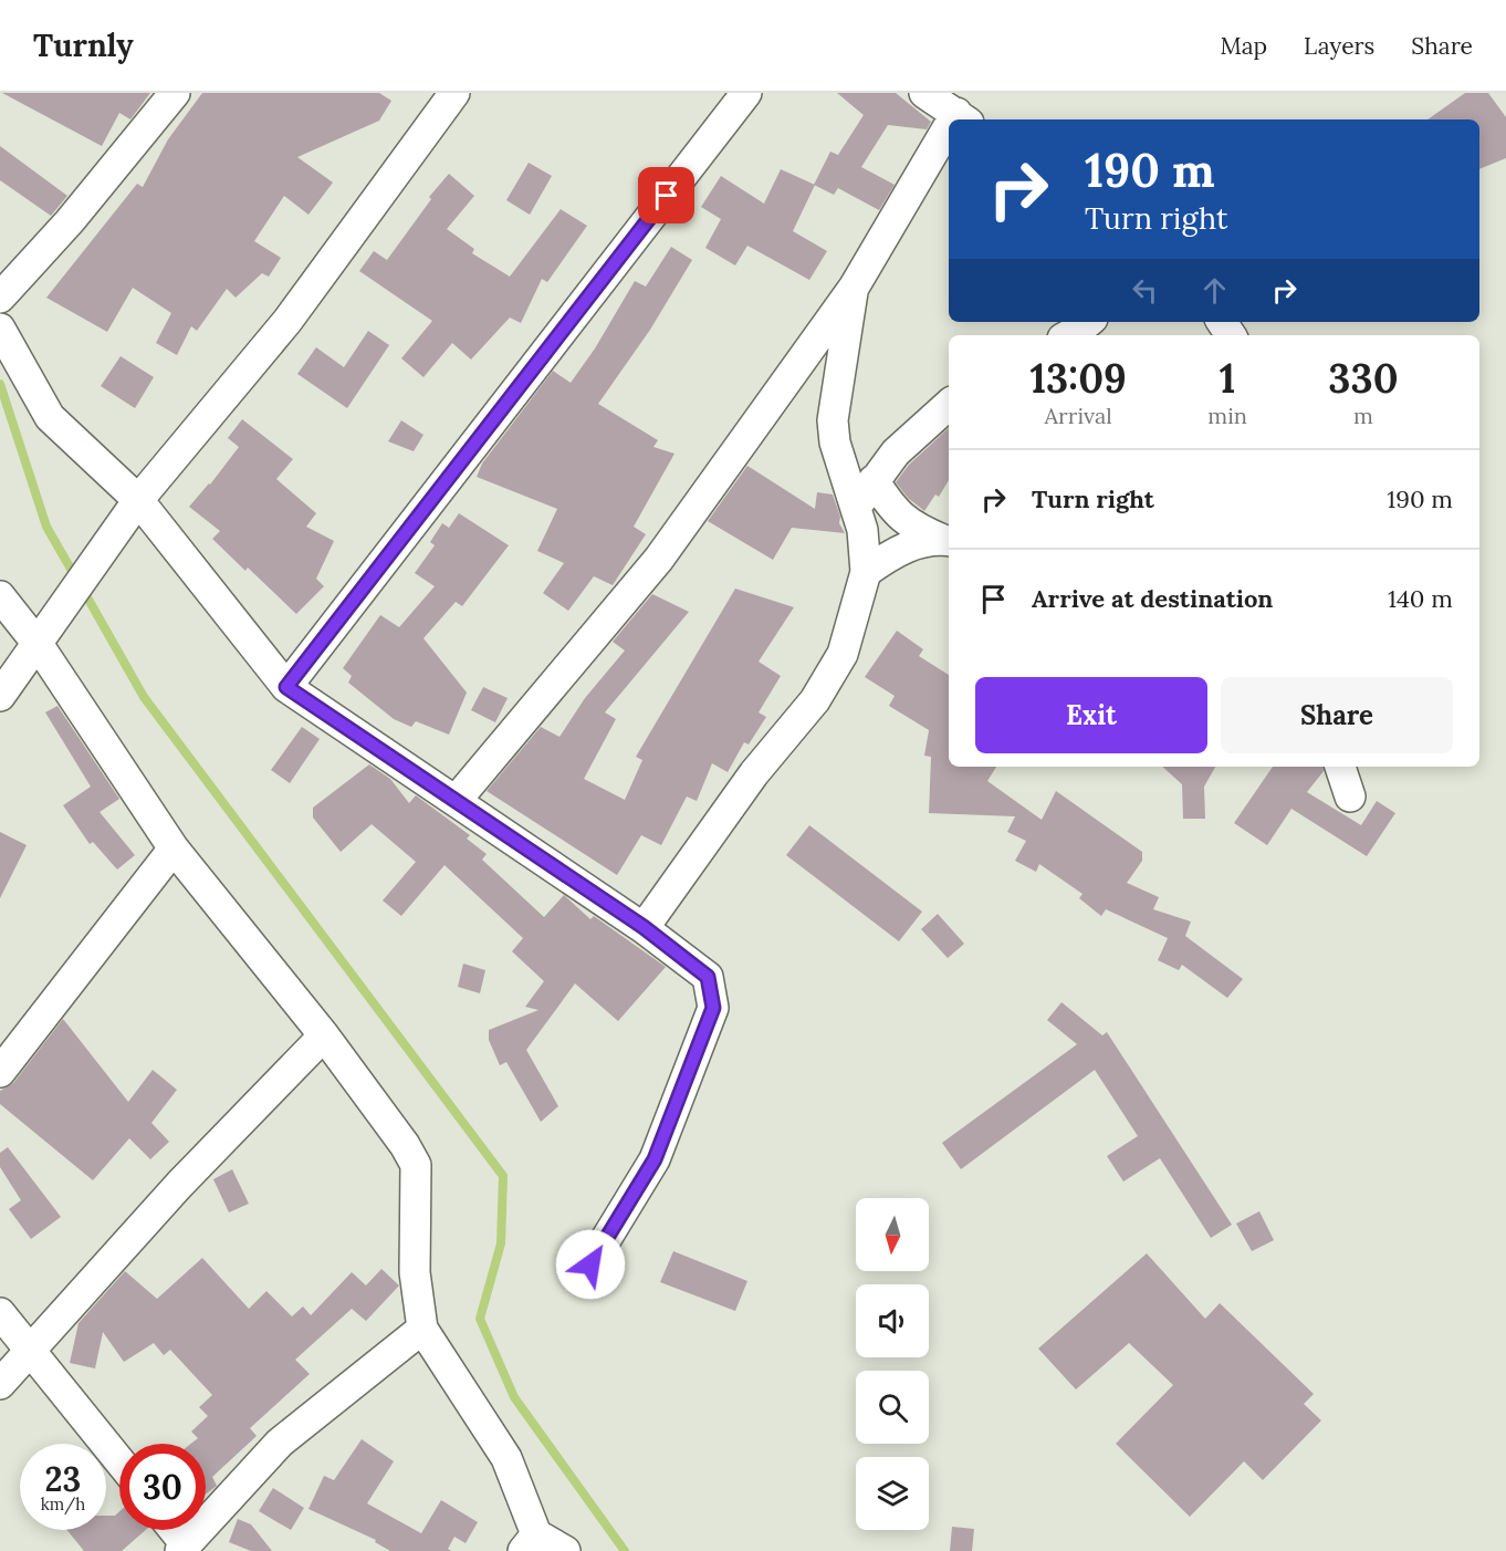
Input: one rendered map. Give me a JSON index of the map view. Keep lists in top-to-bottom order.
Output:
{
  "north": "bottom",
  "page": {
    "header": "Turnly",
    "nav": ["Map", "Layers", "Share"],
    "turn": ["190 m", "Turn right"],
    "eta": [
      "13:09",
      "Arrival",
      "1",
      "min",
      "330",
      "m"
    ],
    "list": [
      {
        "name": "Turn right",
        "value": "190 m"
      },
      {
        "name": "Arrive at destination",
        "value": "140 m"
      }
    ],
    "buttons": ["Exit", "Share"],
    "speed": "23 km/h",
    "limit": "30"
  }
}
